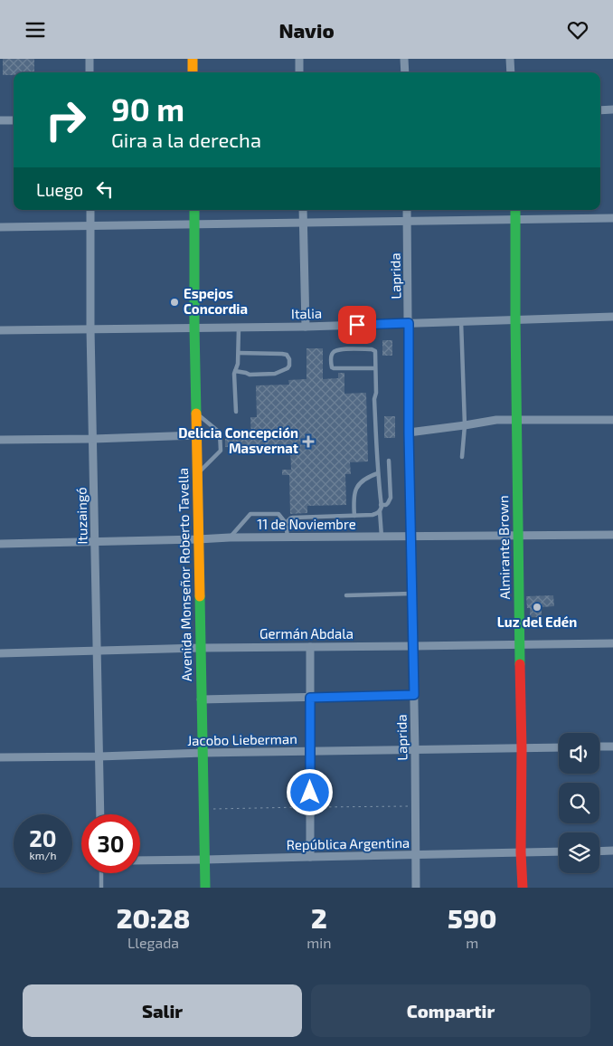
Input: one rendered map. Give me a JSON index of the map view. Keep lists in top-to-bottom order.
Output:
{
  "streets": {
    "main road": ["Almirante Brown", "Avenida Monseñor Roberto Tavella"],
    "street": [
      "Laprida",
      "Italia",
      "Ituzaingó",
      "11 de Noviembre",
      "Germán Abdala",
      "Jacobo Lieberman",
      "República Argentina"
    ]
  },
  "crossings": [
    ["Laprida", "Italia"],
    ["Laprida", "11 de Noviembre"],
    ["Laprida", "Germán Abdala"],
    ["Laprida", "Jacobo Lieberman"],
    ["Laprida", "República Argentina"],
    ["Italia", "Ituzaingó"],
    ["Italia", "Almirante Brown"],
    ["Italia", "Avenida Monseñor Roberto Tavella"],
    ["Ituzaingó", "11 de Noviembre"],
    ["Ituzaingó", "Germán Abdala"],
    ["Ituzaingó", "Jacobo Lieberman"],
    ["11 de Noviembre", "Almirante Brown"],
    ["11 de Noviembre", "Avenida Monseñor Roberto Tavella"],
    ["Almirante Brown", "Germán Abdala"],
    ["Almirante Brown", "Jacobo Lieberman"],
    ["Almirante Brown", "República Argentina"],
    ["Avenida Monseñor Roberto Tavella", "Germán Abdala"],
    ["Avenida Monseñor Roberto Tavella", "Jacobo Lieberman"],
    ["Avenida Monseñor Roberto Tavella", "República Argentina"]
  ],
  "places": {
    "other": ["Espejos Concordia", "Luz del Edén"],
    "health": ["Delicia Concepción Masvernat"]
  },
  "page": {
    "header": "Navio",
    "turn": ["90 m", "Gira a la derecha"],
    "then": "Luego",
    "speed": "20 km/h",
    "limit": "30",
    "eta": [
      "20:28",
      "Llegada",
      "2",
      "min",
      "590",
      "m"
    ],
    "buttons": ["Salir", "Compartir"]
  }
}
